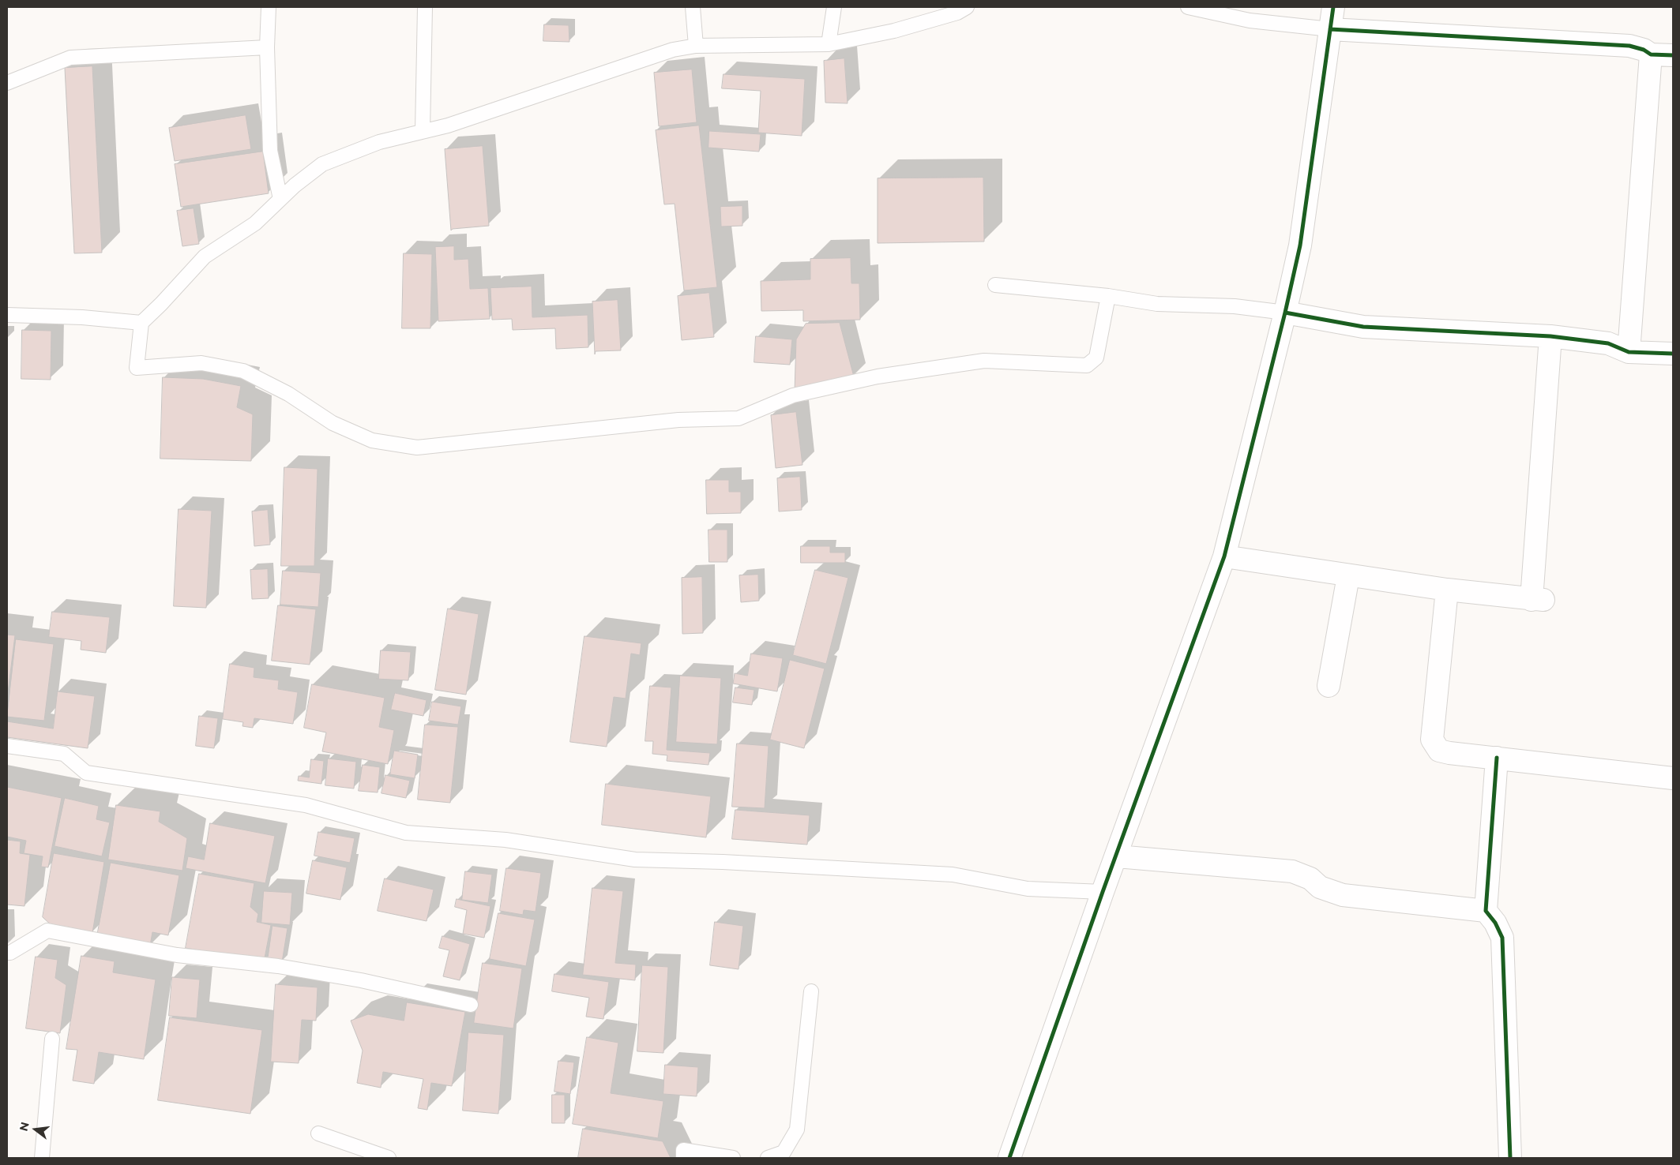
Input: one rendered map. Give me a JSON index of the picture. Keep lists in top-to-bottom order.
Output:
{
  "north": "left"
}
